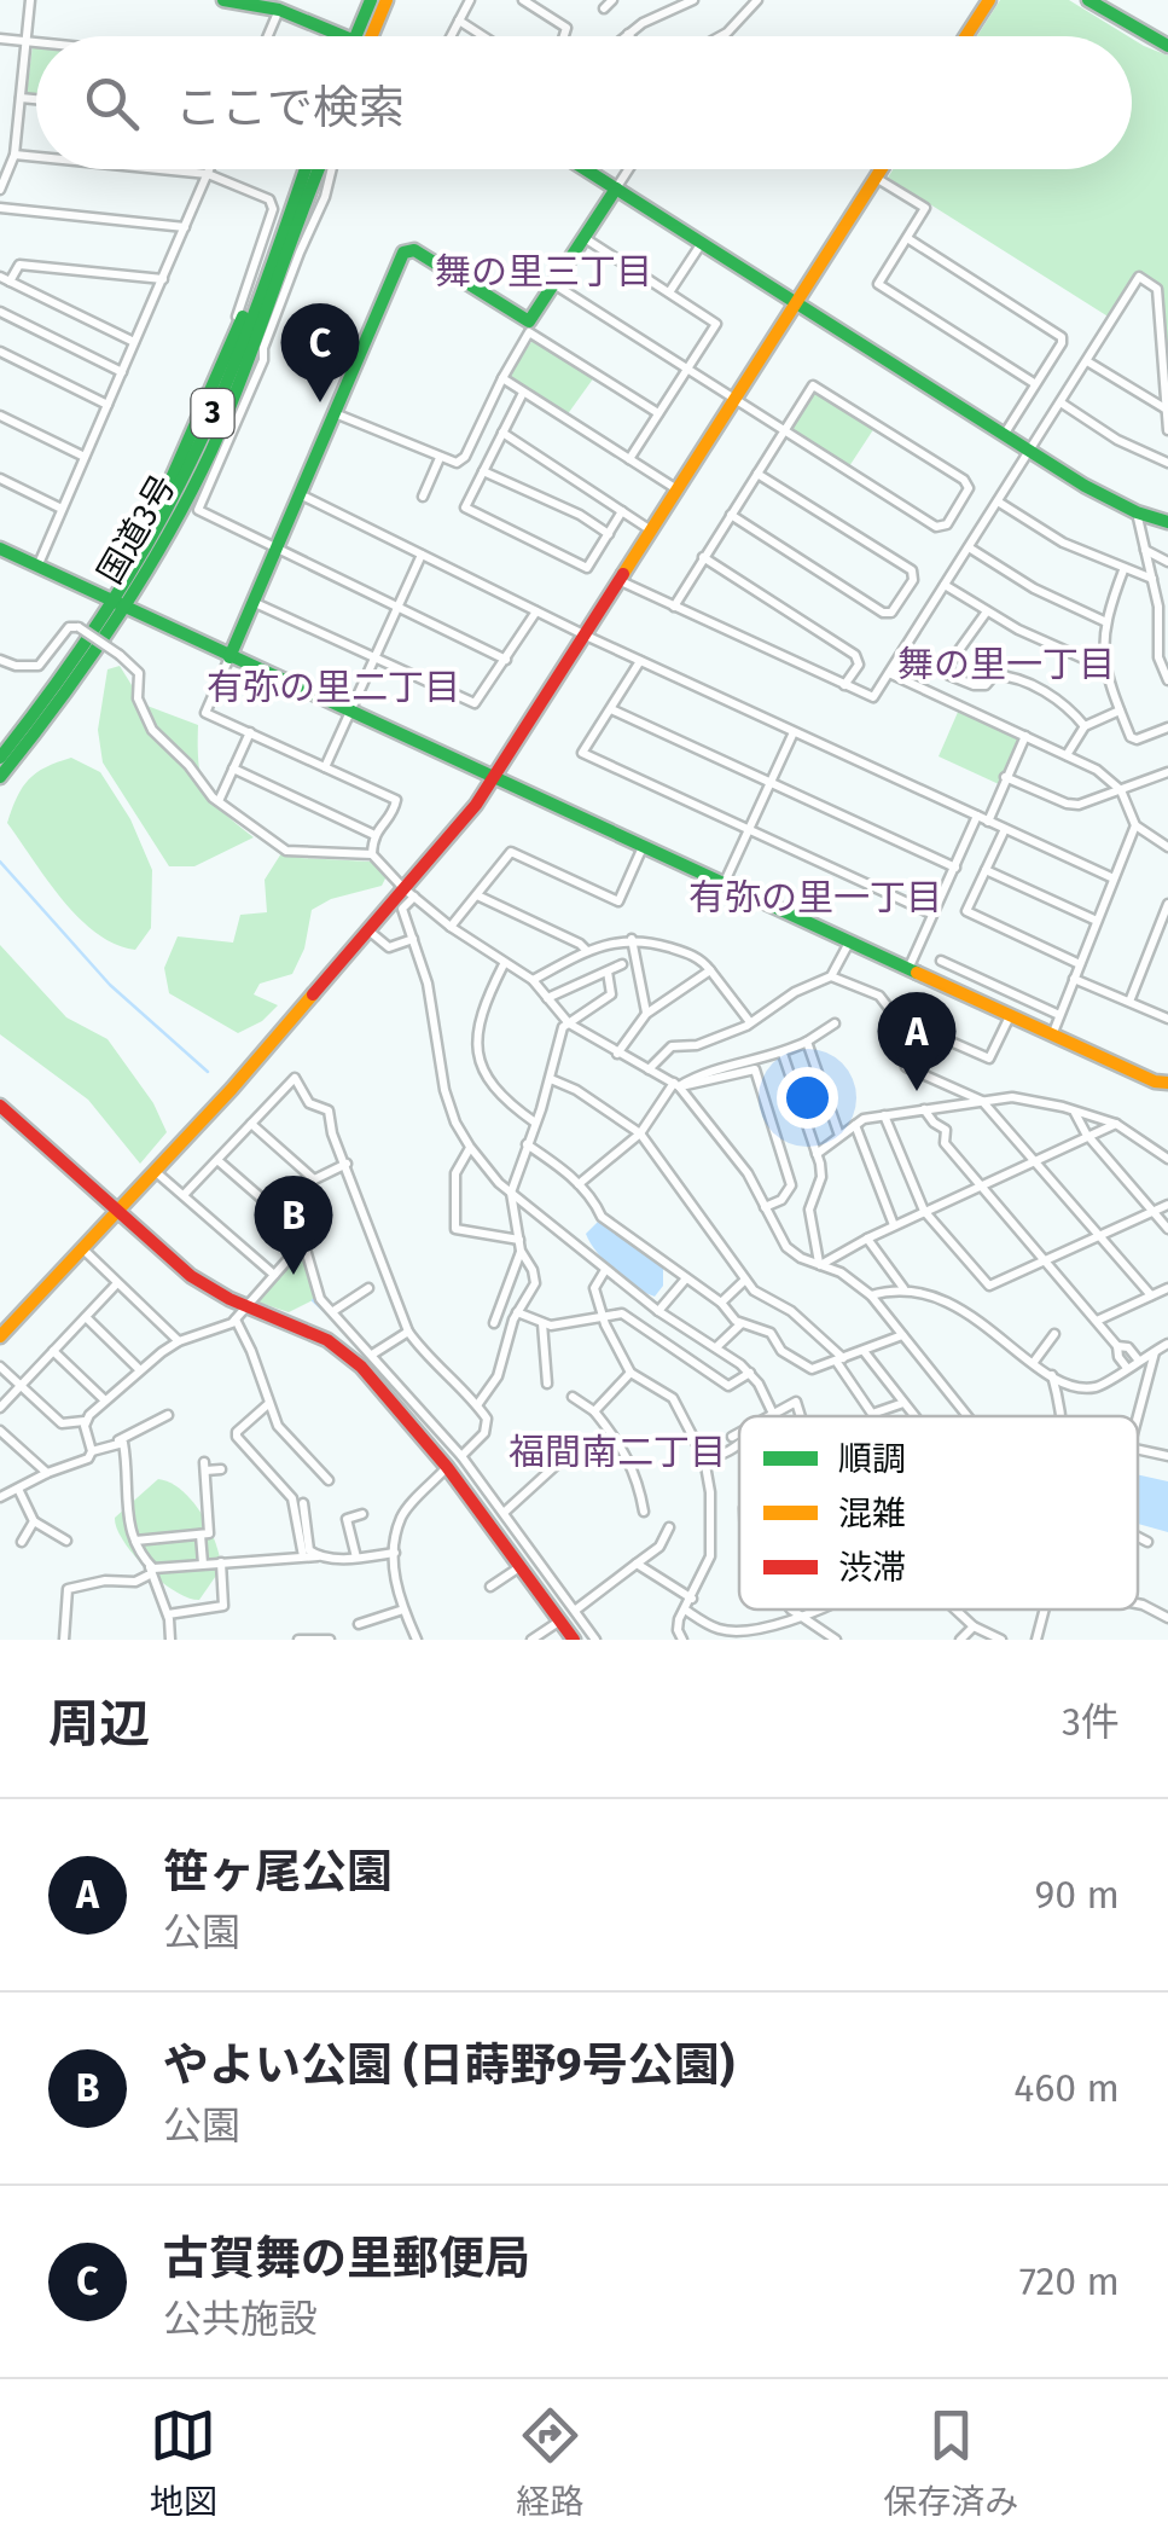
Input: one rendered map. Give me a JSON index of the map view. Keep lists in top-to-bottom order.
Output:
{
  "streets": {
    "main road": ["3", "国道3号"]
  },
  "districts": [
    "舞の里三丁目",
    "舞の里一丁目",
    "有弥の里二丁目",
    "有弥の里一丁目",
    "福間南二丁目"
  ],
  "legend": ["順調", "混雑", "渋滞"],
  "page": {
    "search": "ここで検索",
    "pins": ["C", "A", "B"],
    "heading": ["周辺", "3件"],
    "list": [
      {
        "mark": "A",
        "name": "笹ヶ尾公園",
        "note": "公園",
        "value": "90 m"
      },
      {
        "mark": "B",
        "name": "やよい公園 (日蒔野9号公園)",
        "note": "公園",
        "value": "460 m"
      },
      {
        "mark": "C",
        "name": "古賀舞の里郵便局",
        "note": "公共施設",
        "value": "720 m"
      }
    ],
    "nav": ["地図", "経路", "保存済み"]
  }
}
